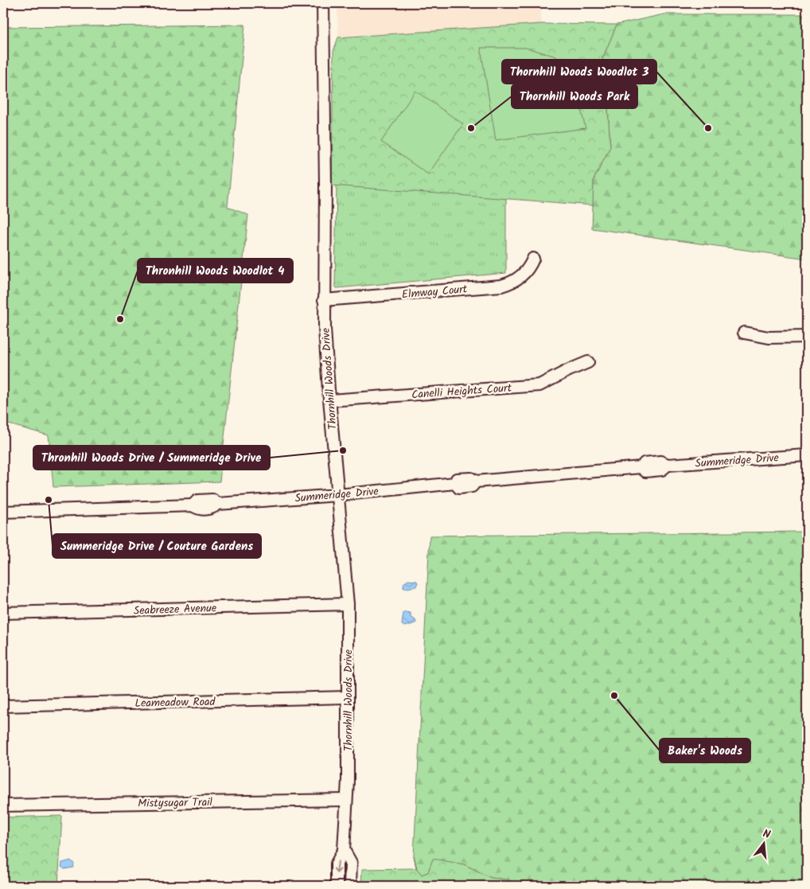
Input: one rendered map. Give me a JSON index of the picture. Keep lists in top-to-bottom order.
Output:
{
  "streets": {
    "street": [
      "Elmway Court",
      "Thornhill Woods Drive",
      "Canelli Heights Court",
      "Summeridge Drive",
      "Seabreeze Avenue",
      "Leameadow Road",
      "Mistysugar Trail"
    ]
  },
  "crossings": [
    ["Elmway Court", "Thornhill Woods Drive"],
    ["Thornhill Woods Drive", "Canelli Heights Court"],
    ["Thornhill Woods Drive", "Summeridge Drive"],
    ["Thornhill Woods Drive", "Seabreeze Avenue"],
    ["Thornhill Woods Drive", "Leameadow Road"],
    ["Thornhill Woods Drive", "Mistysugar Trail"]
  ],
  "places": [
    "Thornhill Woods Park",
    "Thornhill Woods Woodlot 3",
    "Thronhill Woods Woodlot 4",
    "Thronhill Woods Drive / Summeridge Drive",
    "Summeridge Drive / Couture Gardens",
    "Baker's Woods"
  ],
  "north": "top"
}
